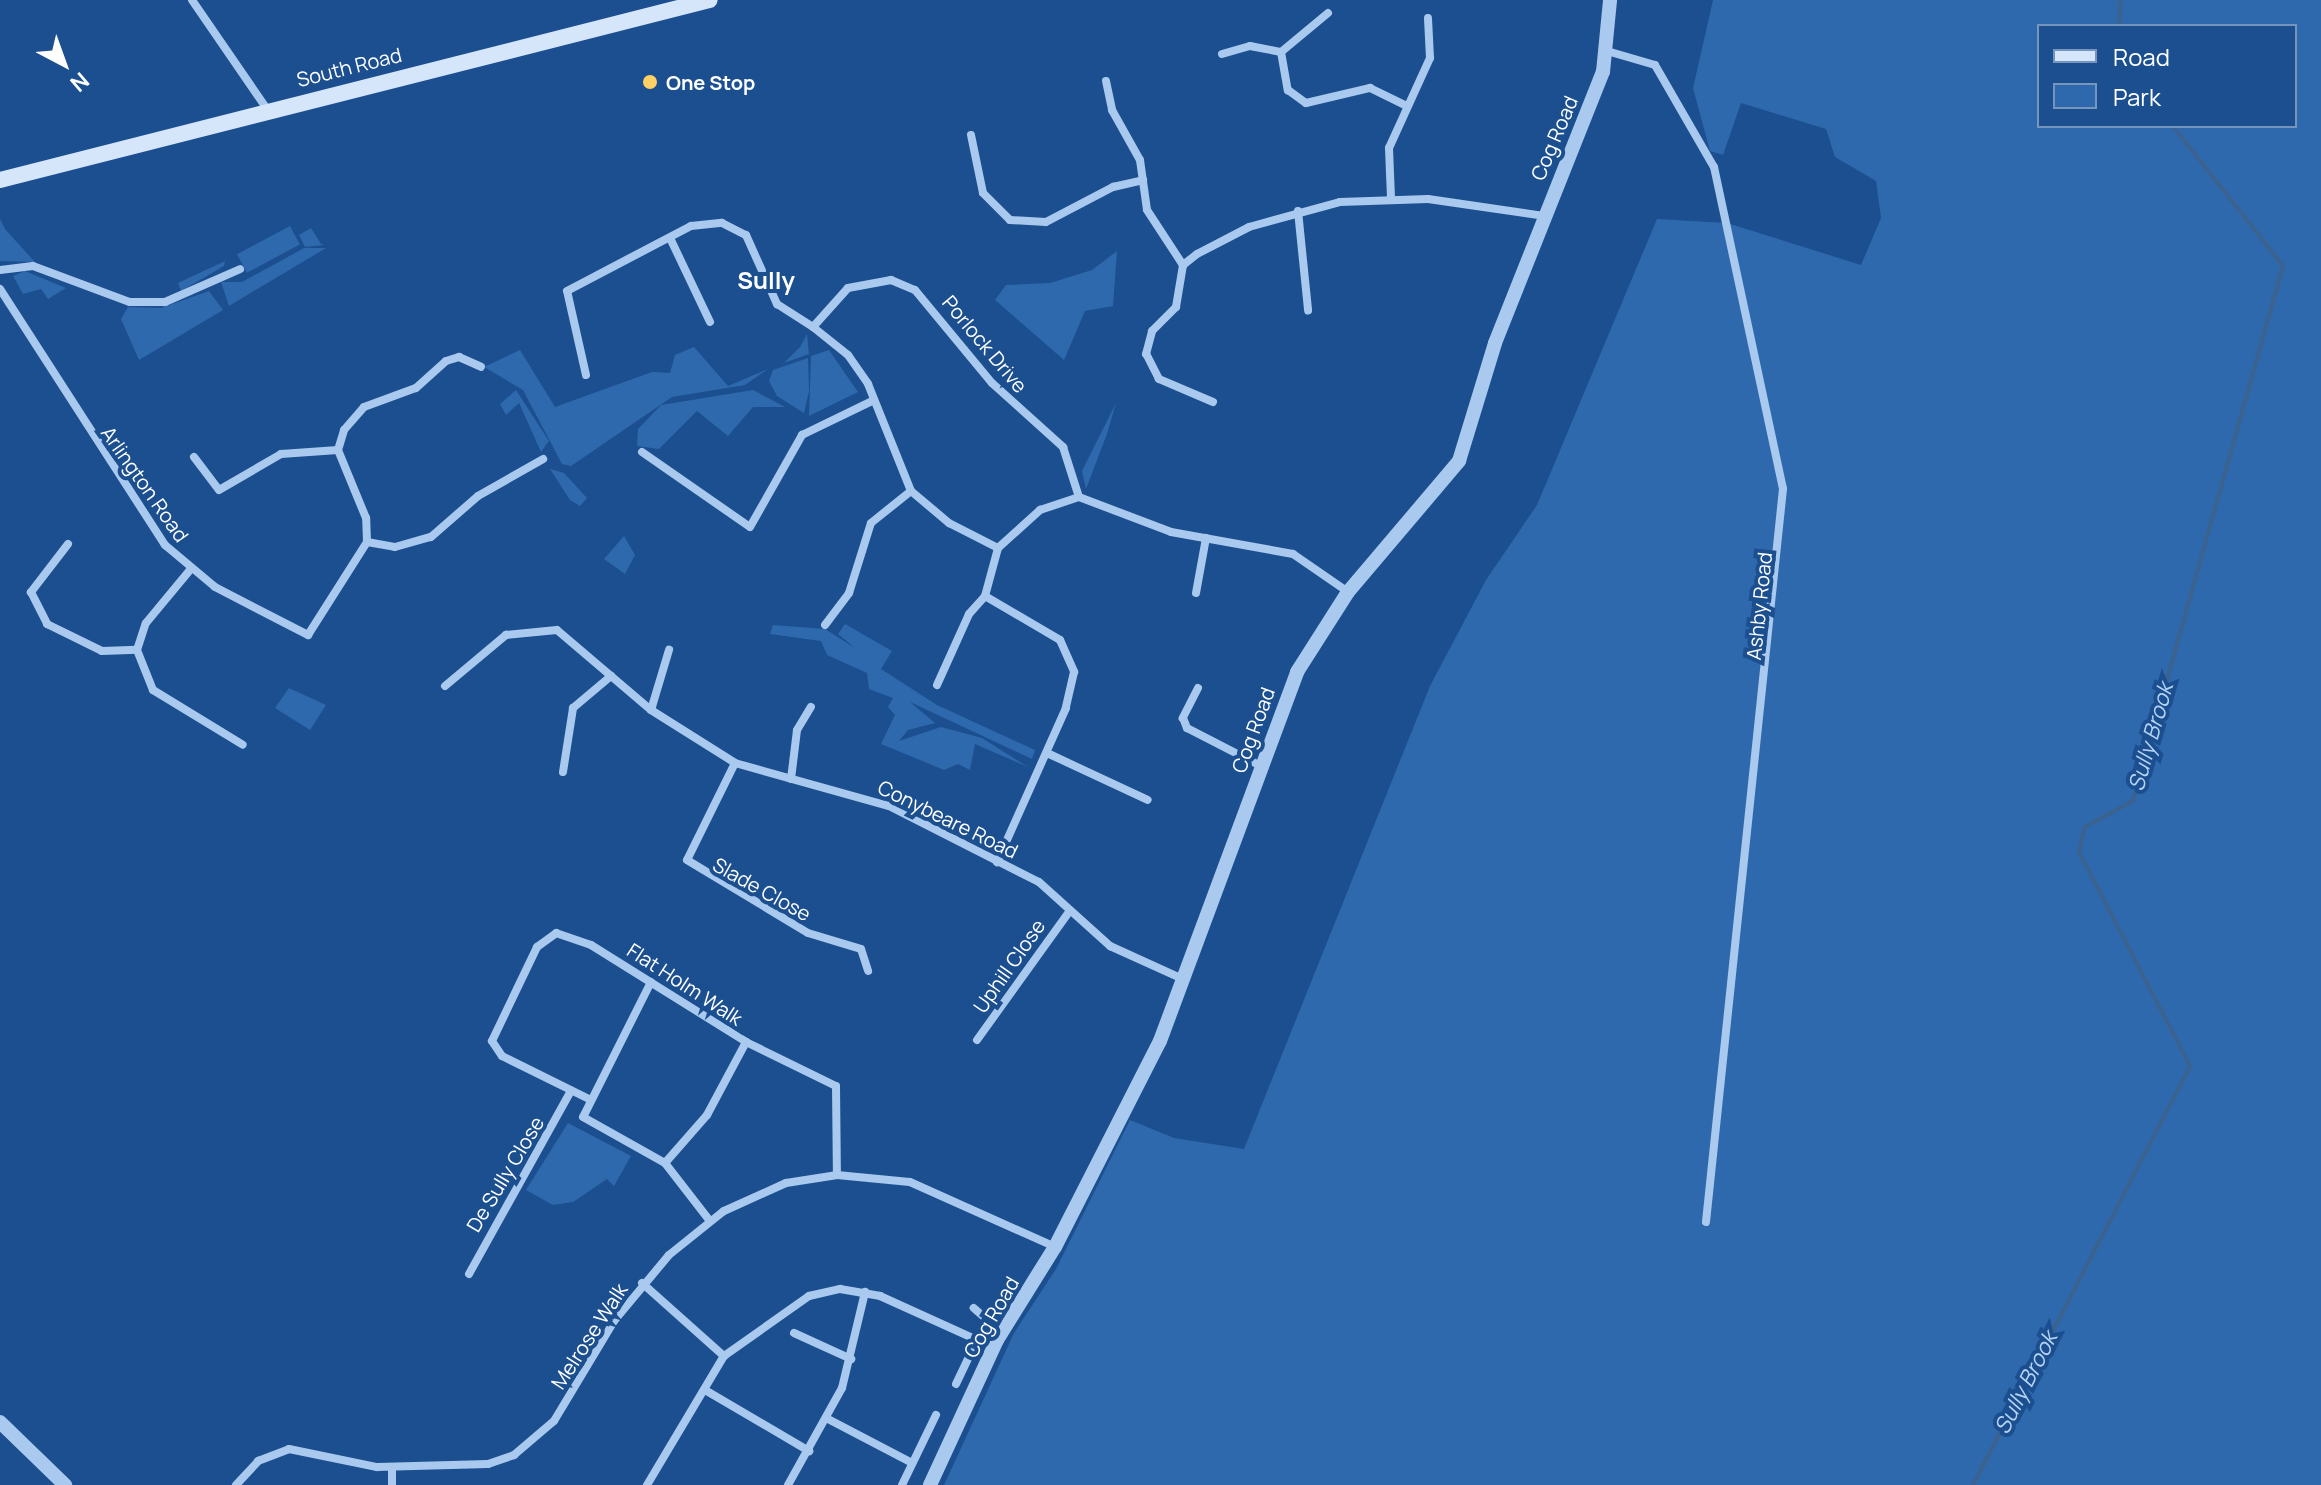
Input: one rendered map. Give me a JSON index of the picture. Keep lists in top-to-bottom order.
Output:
{
  "streets": {
    "main road": ["South Road"],
    "street": [
      "Cog Road",
      "Porlock Drive",
      "Arlington Road",
      "Ashby Road",
      "Conybeare Road",
      "Slade Close",
      "Uphill Close",
      "Flat Holm Walk",
      "De Sully Close",
      "Melrose Walk"
    ]
  },
  "crossings": [
    ["Cog Road", "Ashby Road"],
    ["Cog Road", "Conybeare Road"],
    ["Cog Road", "Melrose Walk"],
    ["Conybeare Road", "Slade Close"],
    ["Conybeare Road", "Uphill Close"],
    ["Flat Holm Walk", "De Sully Close"],
    ["Flat Holm Walk", "Melrose Walk"]
  ],
  "districts": ["Sully"],
  "water": ["Sully Brook"],
  "places": ["One Stop"],
  "legend": ["Road", "Park"],
  "north": "bottom right"
}
